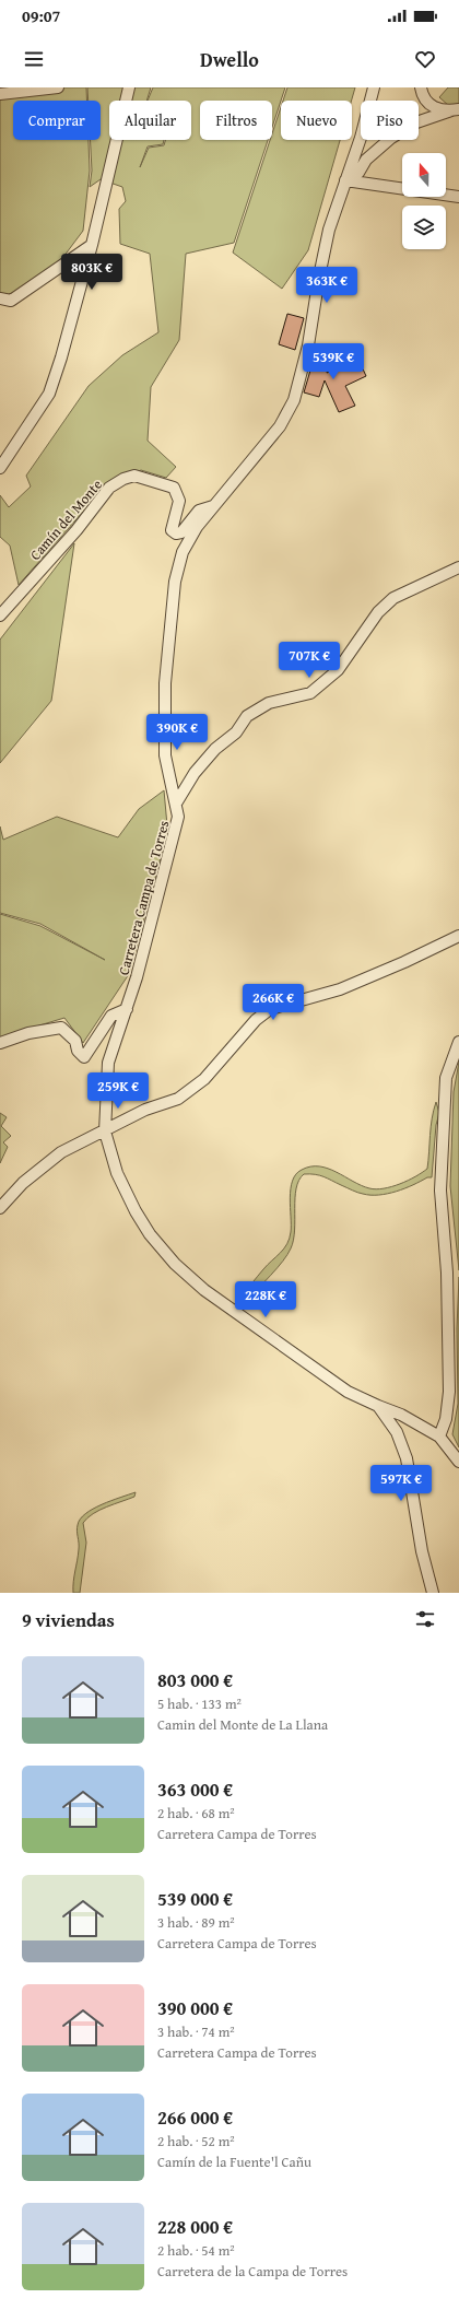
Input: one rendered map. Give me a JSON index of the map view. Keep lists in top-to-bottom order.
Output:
{
  "streets": {
    "street": ["Camín del Monte", "Carretera Campa de Torres"]
  },
  "crossings": [
    ["Camín del Monte", "Carretera Campa de Torres"]
  ],
  "north": "top",
  "page": {
    "status": "09:07",
    "header": "Dwello",
    "chip": [
      "Comprar",
      "Alquilar",
      "Filtros",
      "Nuevo",
      "Piso"
    ],
    "price": [
      "803K €",
      "363K €",
      "539K €",
      "707K €",
      "390K €",
      "266K €",
      "259K €",
      "228K €",
      "597K €"
    ],
    "heading": "9 viviendas",
    "list": [
      {
        "name": "803 000 €",
        "note": "5 hab. · 133 m² · Camin del Monte de La Llana"
      },
      {
        "name": "363 000 €",
        "note": "2 hab. · 68 m² · Carretera Campa de Torres"
      },
      {
        "name": "539 000 €",
        "note": "3 hab. · 89 m² · Carretera Campa de Torres"
      },
      {
        "name": "390 000 €",
        "note": "3 hab. · 74 m² · Carretera Campa de Torres"
      },
      {
        "name": "266 000 €",
        "note": "2 hab. · 52 m² · Camín de la Fuente'l Cañu"
      },
      {
        "name": "228 000 €",
        "note": "2 hab. · 54 m² · Carretera de la Campa de Torres"
      }
    ]
  }
}
